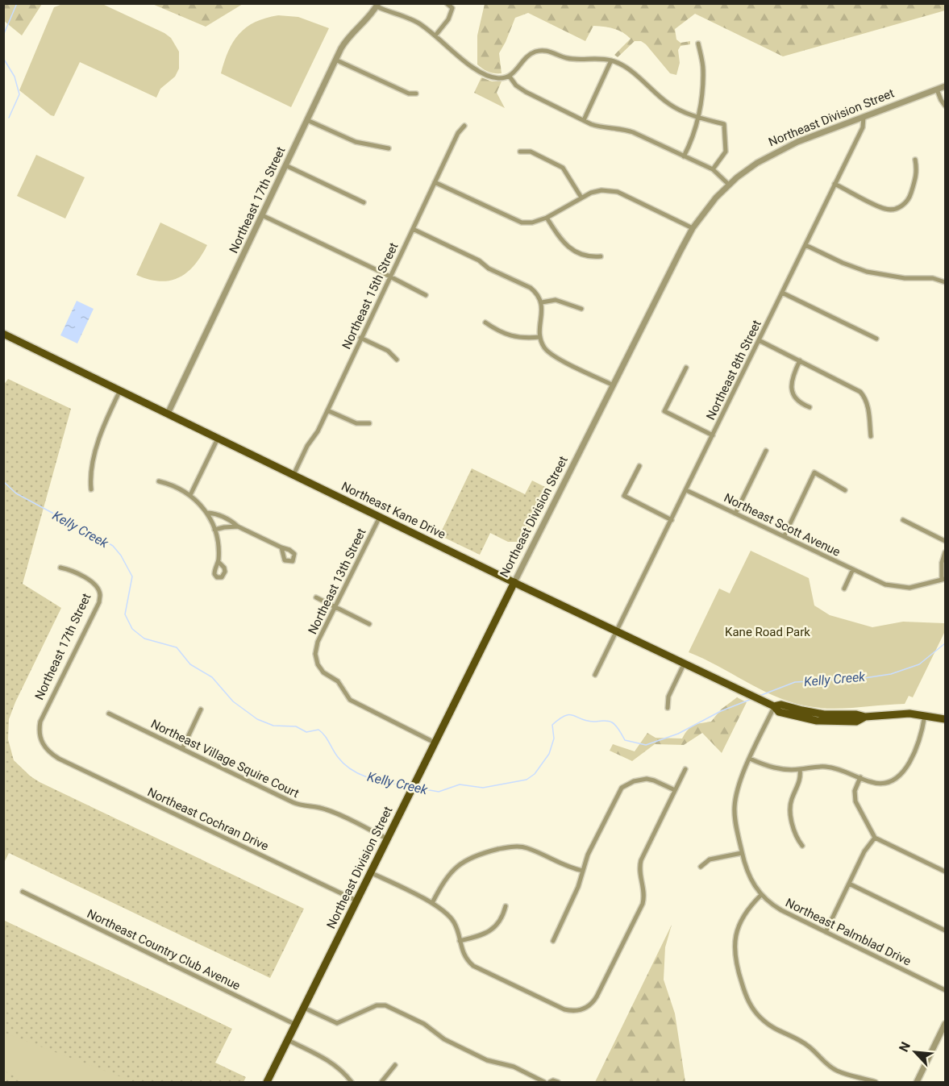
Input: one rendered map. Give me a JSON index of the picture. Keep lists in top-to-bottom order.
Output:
{
  "streets": {
    "main road": ["Northeast Division Street", "Northeast Kane Drive"],
    "street": [
      "Northeast 17th Street",
      "Northeast 15th Street",
      "Northeast 8th Street",
      "Northeast Scott Avenue",
      "Northeast 13th Street",
      "Northeast Village Squire Court",
      "Northeast Cochran Drive",
      "Northeast Palmblad Drive",
      "Northeast Country Club Avenue"
    ]
  },
  "crossings": [
    ["Northeast Division Street", "Northeast 8th Street"],
    ["Northeast Division Street", "Northeast Kane Drive"],
    ["Northeast Division Street", "Northeast 13th Street"],
    ["Northeast Division Street", "Northeast Village Squire Court"],
    ["Northeast Division Street", "Northeast Cochran Drive"],
    ["Northeast Division Street", "Northeast Country Club Avenue"],
    ["Northeast 17th Street", "Northeast Kane Drive"],
    ["Northeast 17th Street", "Northeast Cochran Drive"],
    ["Northeast 15th Street", "Northeast Kane Drive"],
    ["Northeast 8th Street", "Northeast Kane Drive"],
    ["Northeast 8th Street", "Northeast Scott Avenue"],
    ["Northeast Kane Drive", "Northeast 13th Street"],
    ["Northeast Kane Drive", "Northeast Palmblad Drive"]
  ],
  "water": ["Kelly Creek"],
  "parks": ["Kane Road Park"],
  "north": "top left"
}
